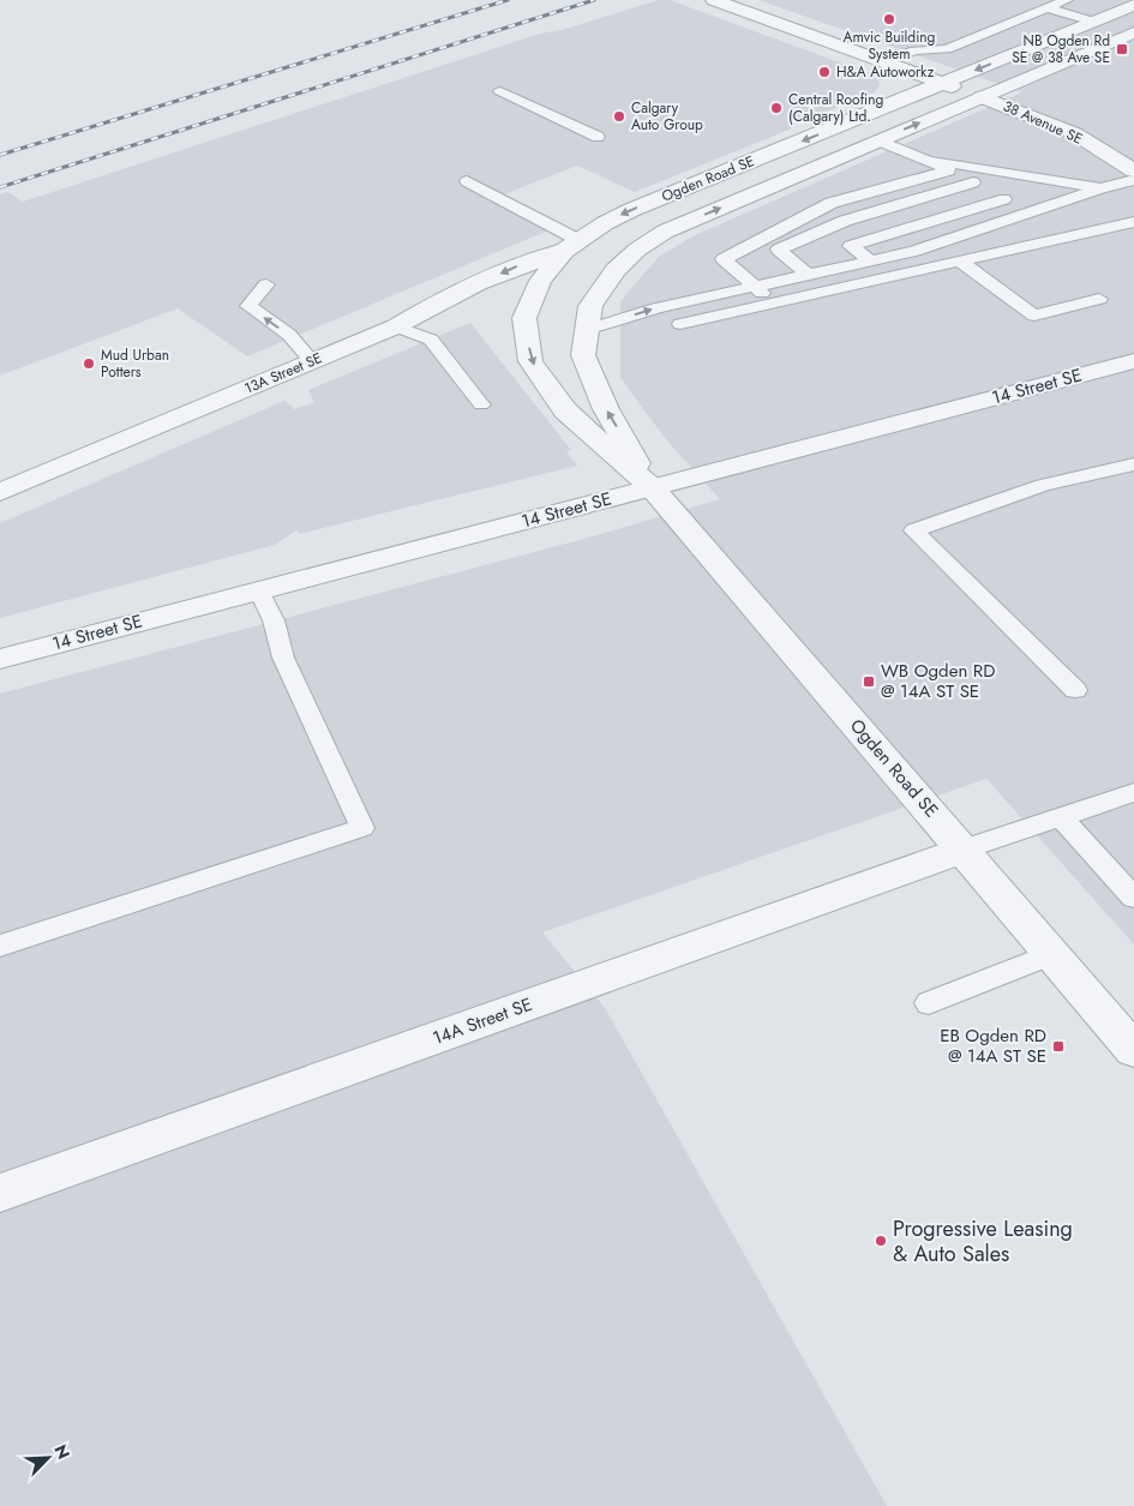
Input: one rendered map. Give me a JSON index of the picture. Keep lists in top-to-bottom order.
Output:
{
  "streets": {
    "street": [
      "38 Avenue SE",
      "Ogden Road SE",
      "13A Street SE",
      "14 Street SE",
      "14A Street SE"
    ]
  },
  "crossings": [
    ["38 Avenue SE", "Ogden Road SE"],
    ["Ogden Road SE", "13A Street SE"],
    ["Ogden Road SE", "14 Street SE"],
    ["Ogden Road SE", "14A Street SE"]
  ],
  "places": {
    "other": [
      "Amvic Building System",
      "H&A Autoworkz",
      "Central Roofing (Calgary) Ltd.",
      "Calgary Auto Group",
      "Mud Urban Potters",
      "Progressive Leasing & Auto Sales"
    ],
    "transit": ["NB Ogden Rd SE @ 38 Ave SE", "WB Ogden RD @ 14A ST SE", "EB Ogden RD @ 14A ST SE"]
  },
  "north": "top right"
}
